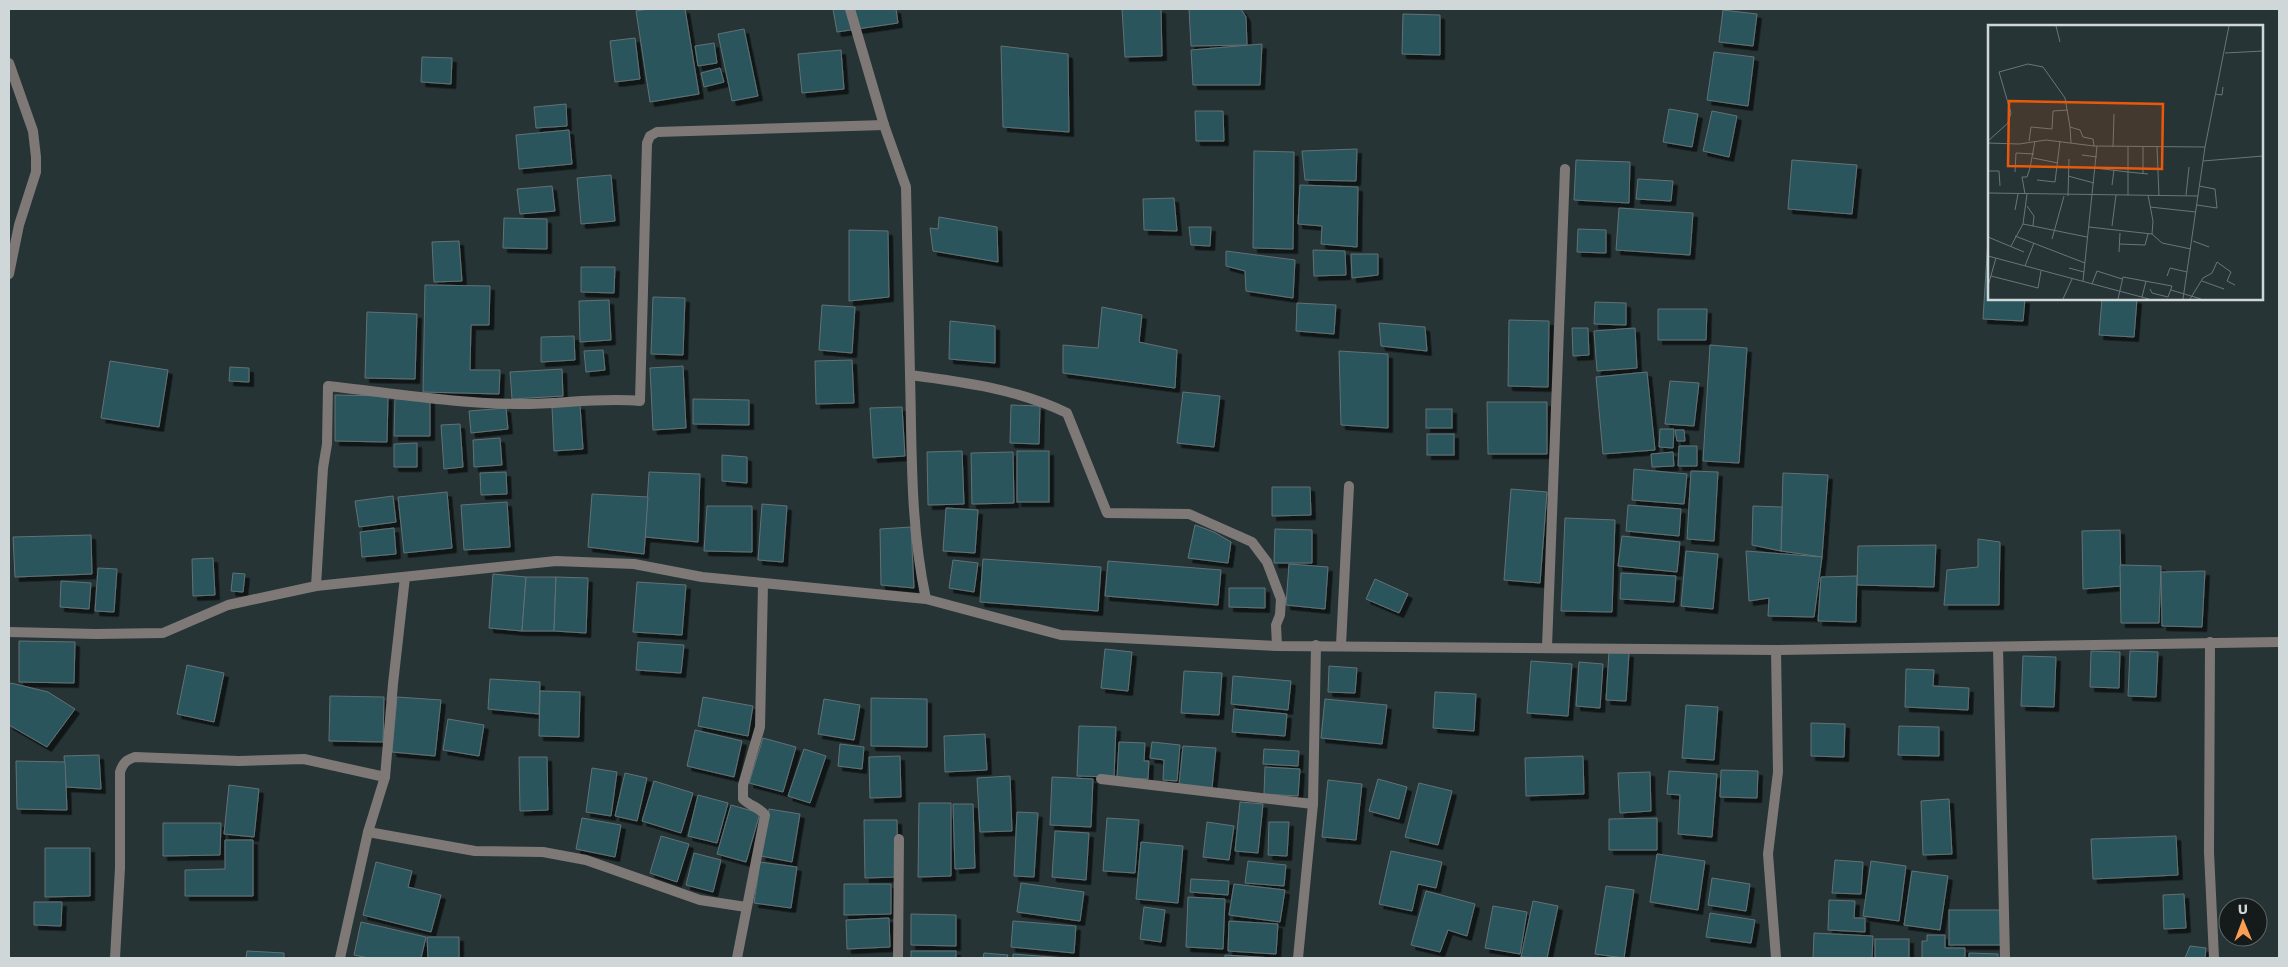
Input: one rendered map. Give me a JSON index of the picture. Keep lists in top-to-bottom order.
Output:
{
  "north": "top"
}
